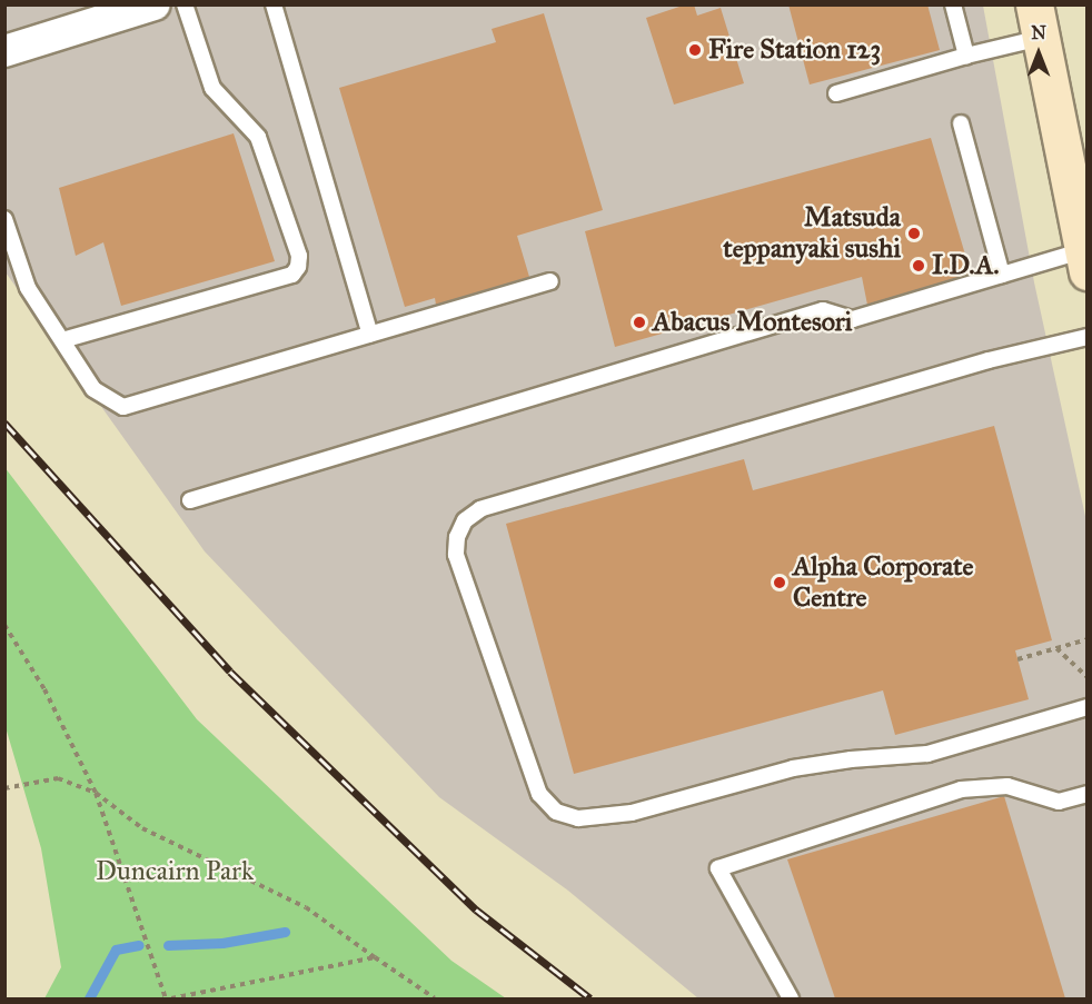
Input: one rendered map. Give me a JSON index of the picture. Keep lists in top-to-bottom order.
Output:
{
  "parks": ["Duncairn Park"],
  "places": [
    "Fire Station 123",
    "Matsuda teppanyaki sushi",
    "I.D.A.",
    "Abacus Montesori",
    "Alpha Corporate Centre"
  ],
  "north": "top"
}
